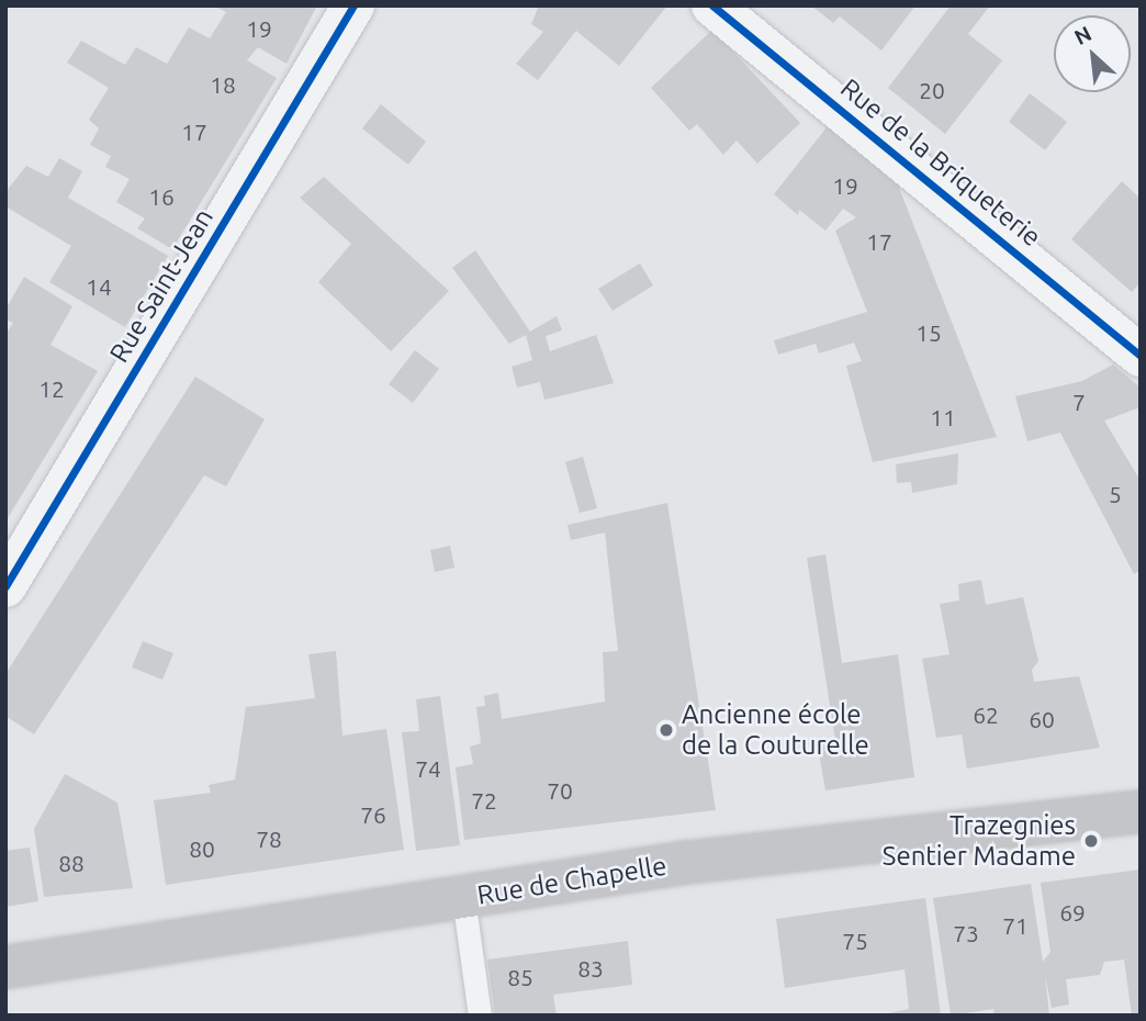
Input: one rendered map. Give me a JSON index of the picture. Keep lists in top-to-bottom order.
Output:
{
  "streets": {
    "main road": ["Rue de Chapelle"],
    "street": ["Rue de la Briqueterie", "Rue Saint-Jean"]
  },
  "places": ["Ancienne école de la Couturelle", "Trazegnies Sentier Madame"],
  "house_numbers": [
    "19",
    "18",
    "20",
    "17",
    "19",
    "16",
    "17",
    "14",
    "15",
    "12",
    "7",
    "11",
    "5",
    "62",
    "60",
    "74",
    "70",
    "72",
    "76",
    "78",
    "80",
    "88",
    "69",
    "71",
    "73",
    "75",
    "83",
    "85"
  ],
  "north": "top left"
}
